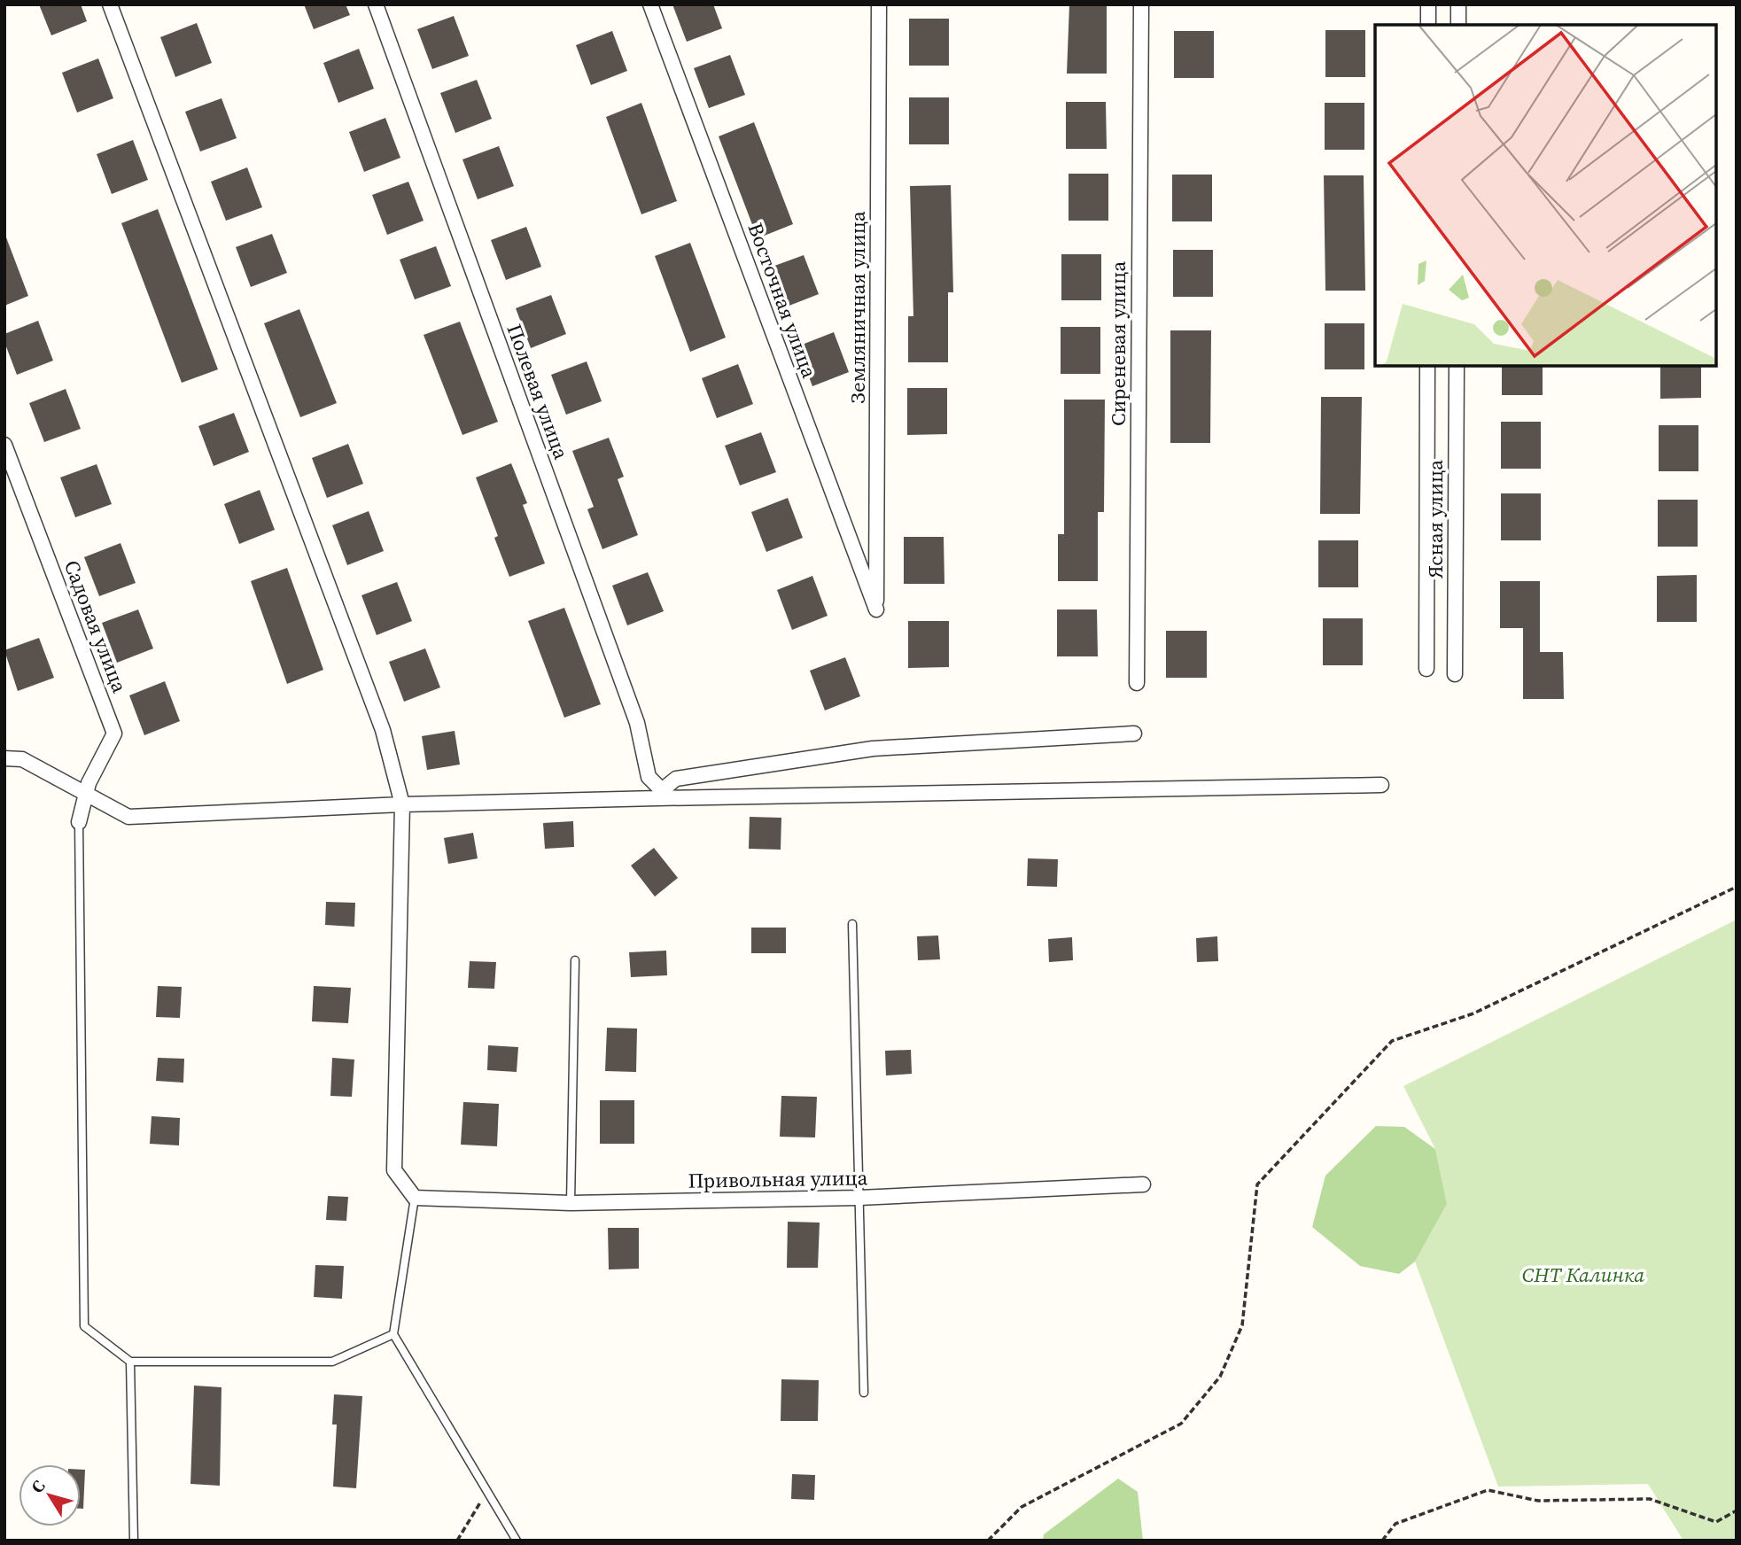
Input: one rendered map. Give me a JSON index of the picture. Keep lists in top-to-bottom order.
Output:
{
  "streets": {
    "street": [
      "Восточная улица",
      "Земляничная улица",
      "Сиреневая улица",
      "Полевая улица",
      "Ясная улица",
      "Садовая улица",
      "Привольная улица"
    ]
  },
  "crossings": [
    ["Восточная улица", "Земляничная улица"]
  ],
  "parks": ["СНТ Калинка"],
  "north": "top left"
}
